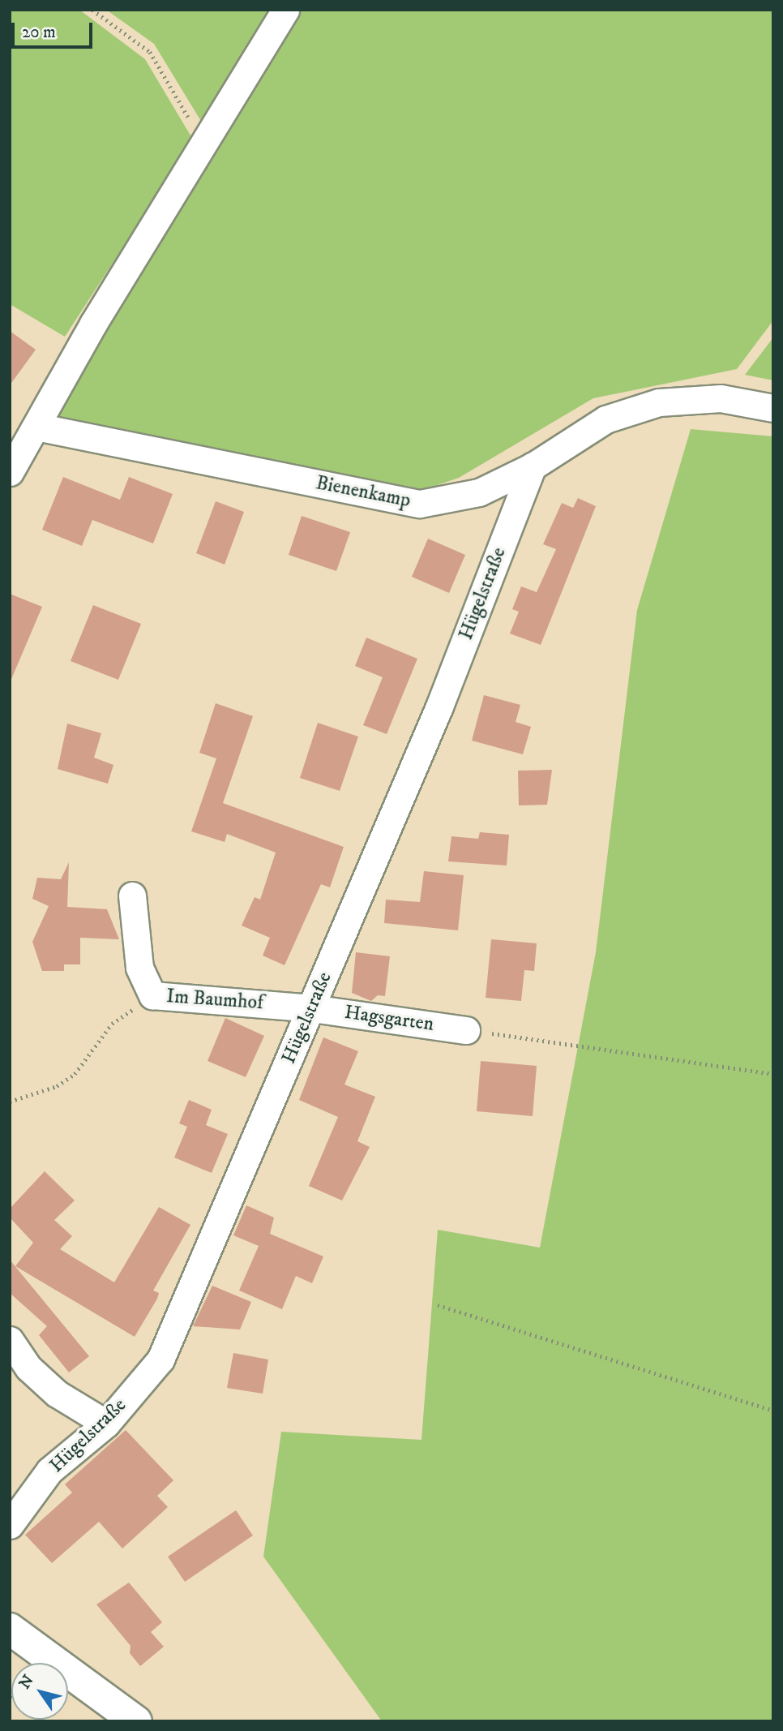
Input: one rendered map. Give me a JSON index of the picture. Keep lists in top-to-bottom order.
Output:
{
  "streets": {
    "street": [
      "Bienenkamp",
      "Hügelstraße",
      "Im Baumhof",
      "Hagsgarten"
    ]
  },
  "crossings": [
    ["Bienenkamp", "Hügelstraße"],
    ["Hügelstraße", "Im Baumhof"],
    ["Hügelstraße", "Hagsgarten"],
    ["Im Baumhof", "Hagsgarten"]
  ],
  "scale_bar": "20 m",
  "north": "top left"
}
